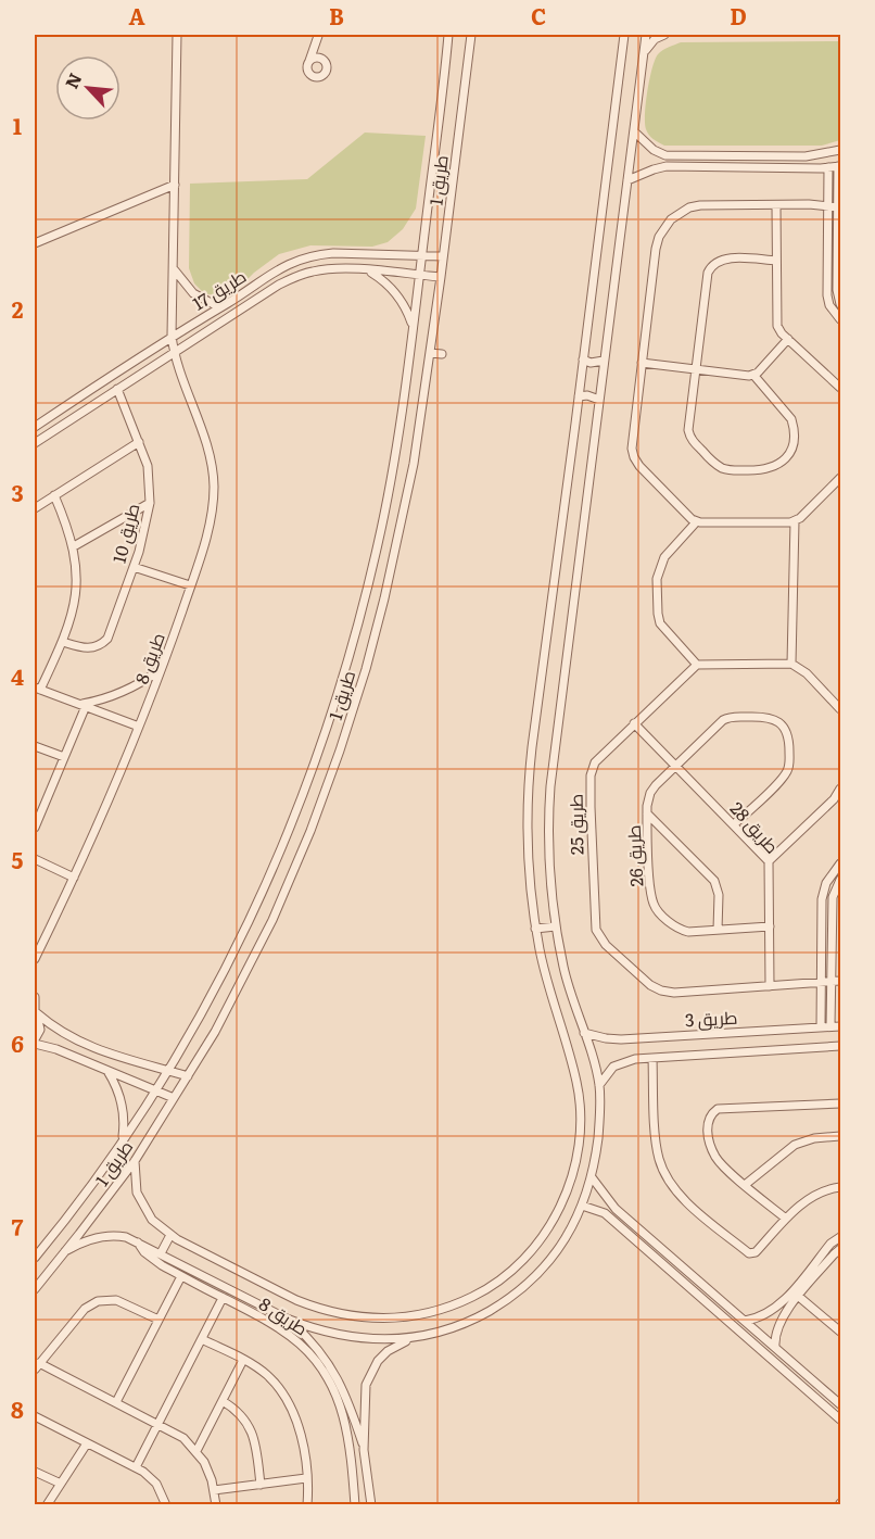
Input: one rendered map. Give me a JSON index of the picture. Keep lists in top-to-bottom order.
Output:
{
  "streets": {
    "street": [
      "طريق 1",
      "طريق 17",
      "طريق 10",
      "طريق 8",
      "طريق 25",
      "طريق 28",
      "طريق 26",
      "طريق 3"
    ]
  },
  "crossings": [
    ["طريق 1", "طريق 17"],
    ["طريق 17", "طريق 10"],
    ["طريق 17", "طريق 8"],
    ["طريق 25", "طريق 28"],
    ["طريق 28", "طريق 26"]
  ],
  "north": "top left",
  "grid": {
    "columns": [
      "A",
      "B",
      "C",
      "D"
    ],
    "rows": [
      "1",
      "2",
      "3",
      "4",
      "5",
      "6",
      "7",
      "8"
    ]
  }
}
